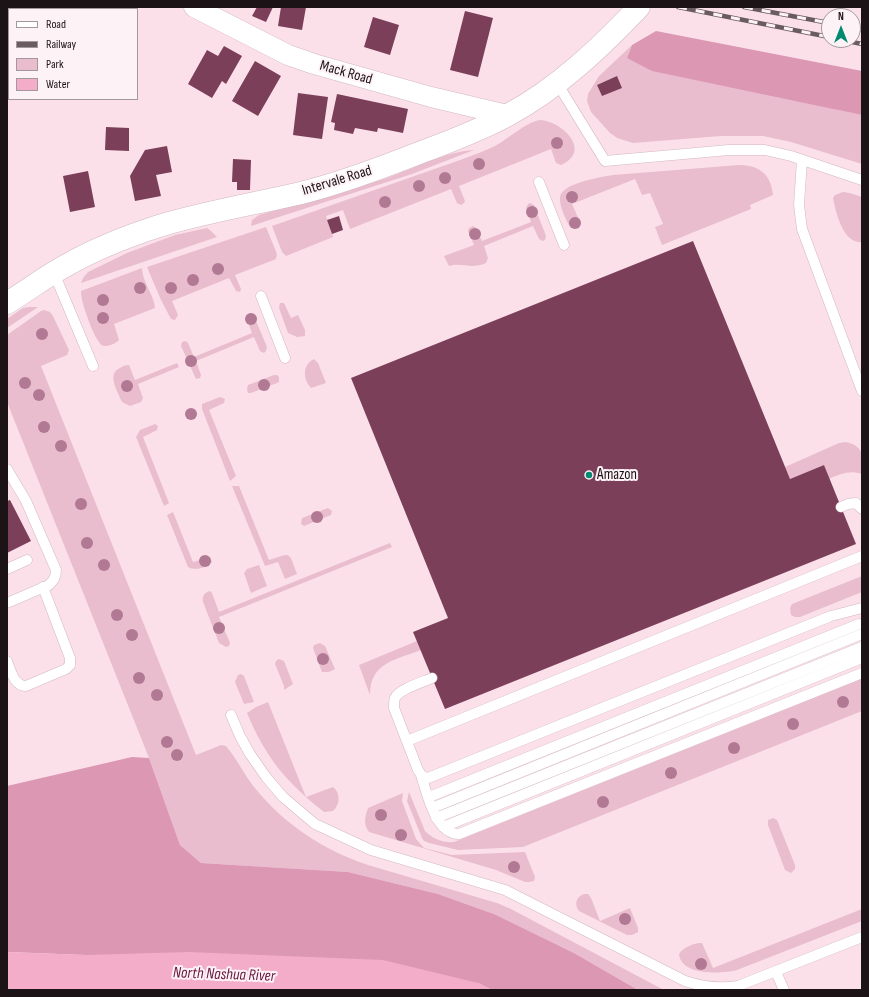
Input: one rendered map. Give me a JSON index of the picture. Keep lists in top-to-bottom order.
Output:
{
  "streets": {
    "main road": ["Intervale Road"],
    "street": ["Mack Road"]
  },
  "crossings": [
    ["Mack Road", "Intervale Road"]
  ],
  "water": ["North Nashua River"],
  "places": ["Amazon"],
  "legend": [
    "Road",
    "Railway",
    "Park",
    "Water"
  ],
  "north": "top"
}
